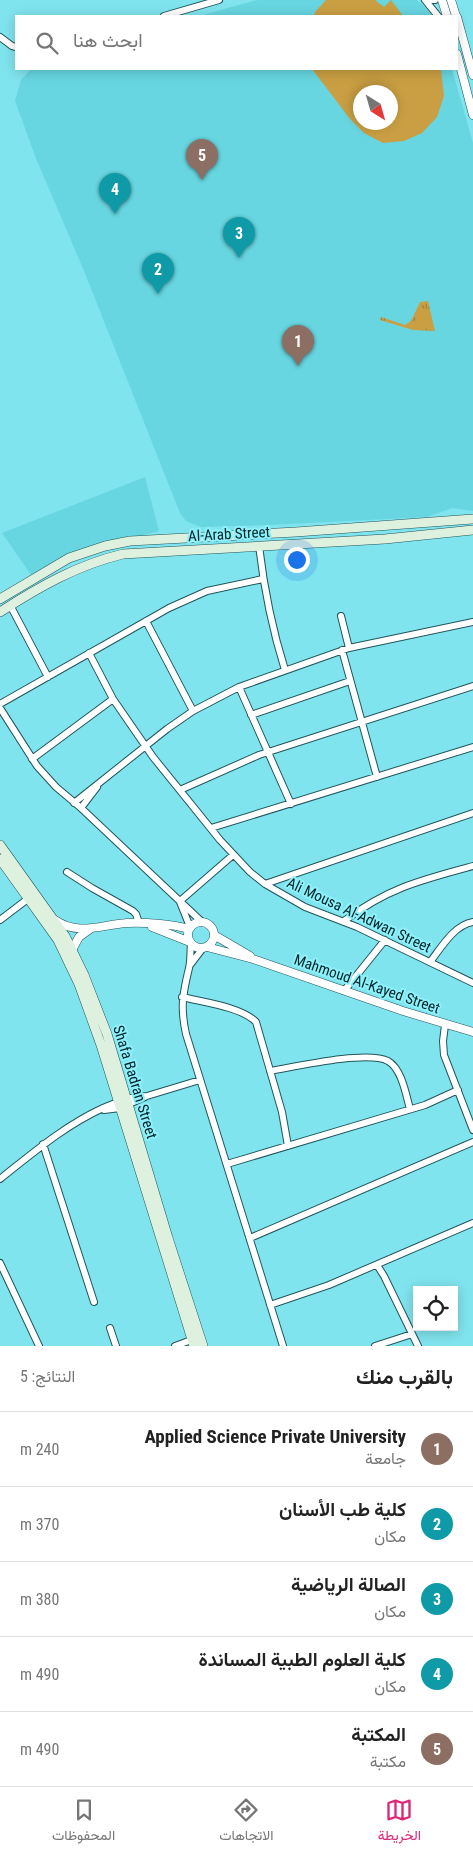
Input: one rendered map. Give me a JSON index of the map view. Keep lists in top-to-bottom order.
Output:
{
  "streets": {
    "main road": ["Al-Arab Street", "Shafa Badran Street"],
    "street": ["Ali Mousa Al-Adwan Street", "Mahmoud Al-Kayed Street"]
  },
  "north": "bottom right",
  "page": {
    "search": "ابحث هنا",
    "pins": [
      "5",
      "4",
      "3",
      "2",
      "1"
    ],
    "heading": ["بالقرب منك", "النتائج: 5"],
    "list": [
      {
        "mark": "1",
        "name": "Applied Science Private University",
        "note": "جامعة",
        "value": "240 m"
      },
      {
        "mark": "2",
        "name": "كلية طب الأسنان",
        "note": "مكان",
        "value": "370 m"
      },
      {
        "mark": "3",
        "name": "الصالة الرياضية",
        "note": "مكان",
        "value": "380 m"
      },
      {
        "mark": "4",
        "name": "كلية العلوم الطبية المساندة",
        "note": "مكان",
        "value": "490 m"
      },
      {
        "mark": "5",
        "name": "المكتبة",
        "note": "مكتبة",
        "value": "490 m"
      }
    ],
    "nav": ["الخريطة", "الاتجاهات", "المحفوظات"]
  }
}
